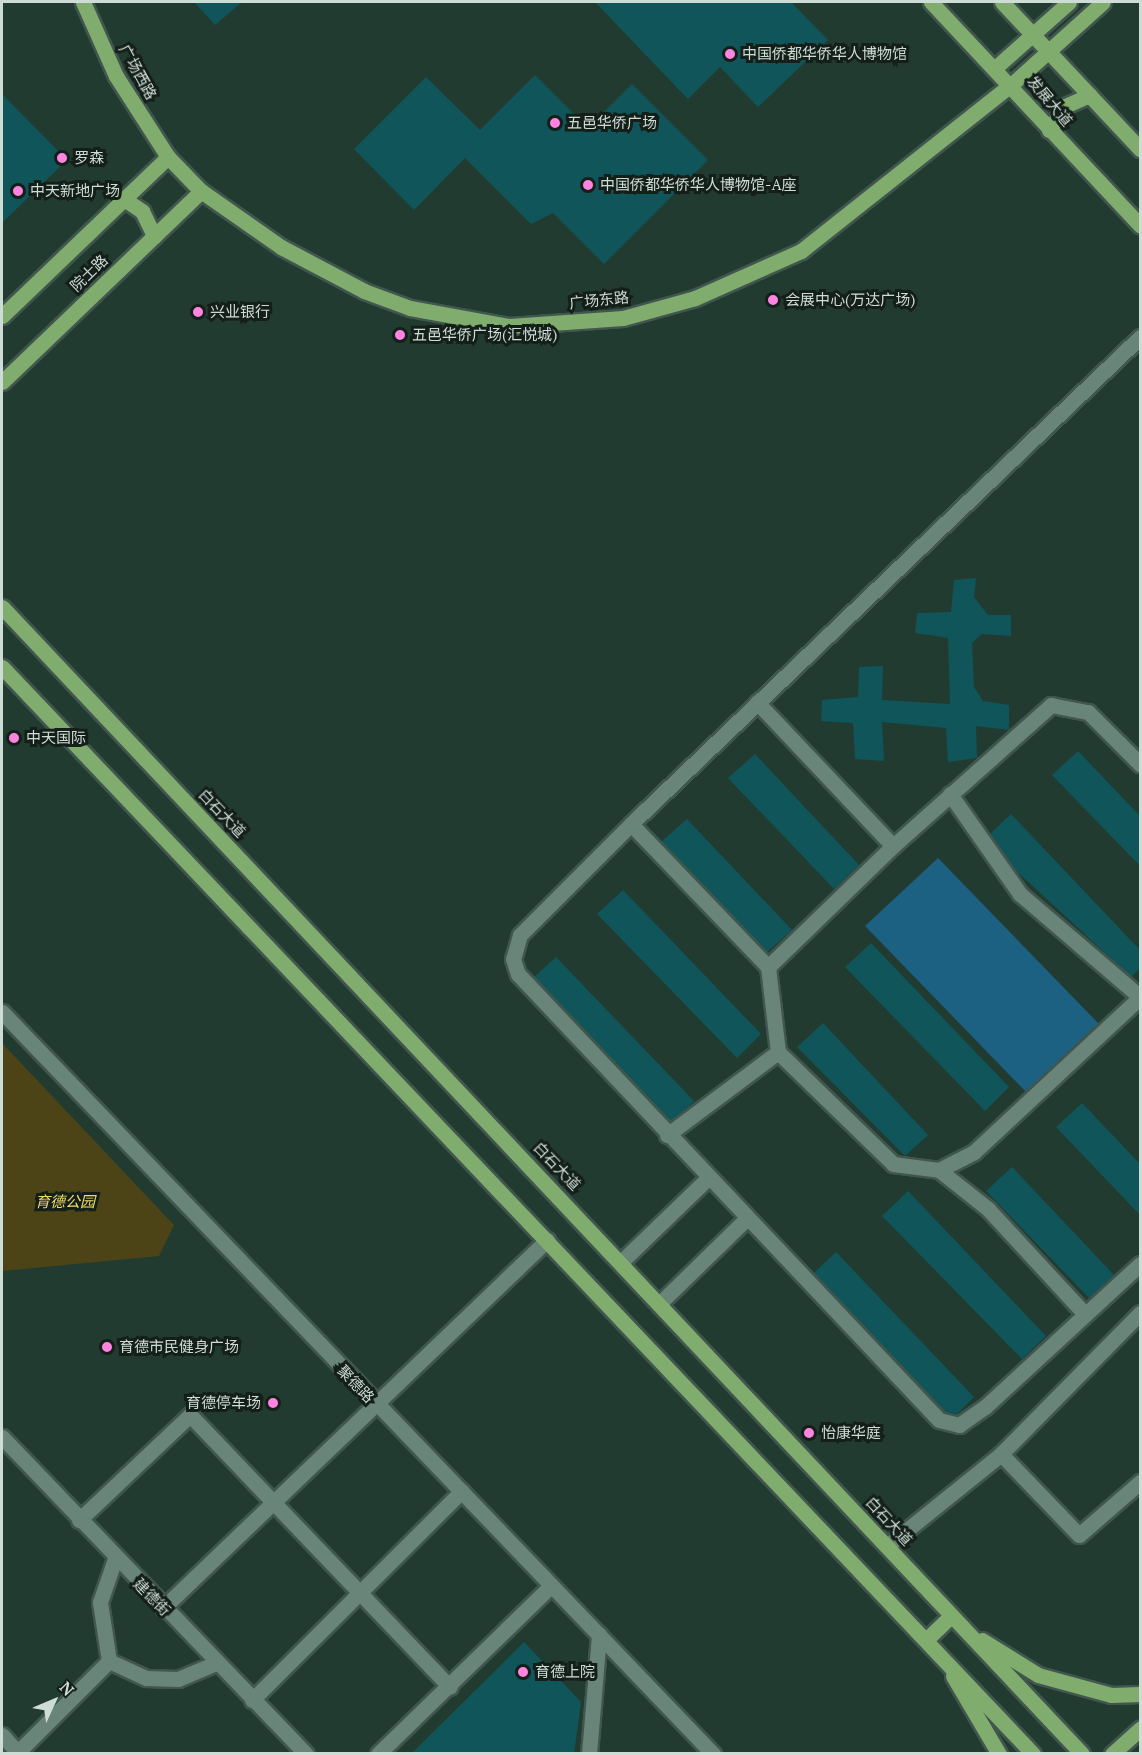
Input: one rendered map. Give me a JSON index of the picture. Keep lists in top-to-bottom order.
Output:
{
  "streets": {
    "main road": [
      "广场西路",
      "发展大道",
      "院士路",
      "广场东路",
      "白石大道"
    ],
    "street": ["聚德路", "建德街"]
  },
  "crossings": [
    ["广场西路", "院士路"],
    ["广场西路", "广场东路"],
    ["发展大道", "广场东路"],
    ["院士路", "广场东路"]
  ],
  "parks": ["育德公园"],
  "places": [
    "中国侨都华侨华人博物馆",
    "五邑华侨广场",
    "罗森",
    "中国侨都华侨华人博物馆-A座",
    "中天新地广场",
    "会展中心(万达广场)",
    "兴业银行",
    "五邑华侨广场(汇悦城)",
    "中天国际",
    "育德市民健身广场",
    "育德停车场",
    "怡康华庭",
    "育德上院"
  ],
  "north": "top right"
}
